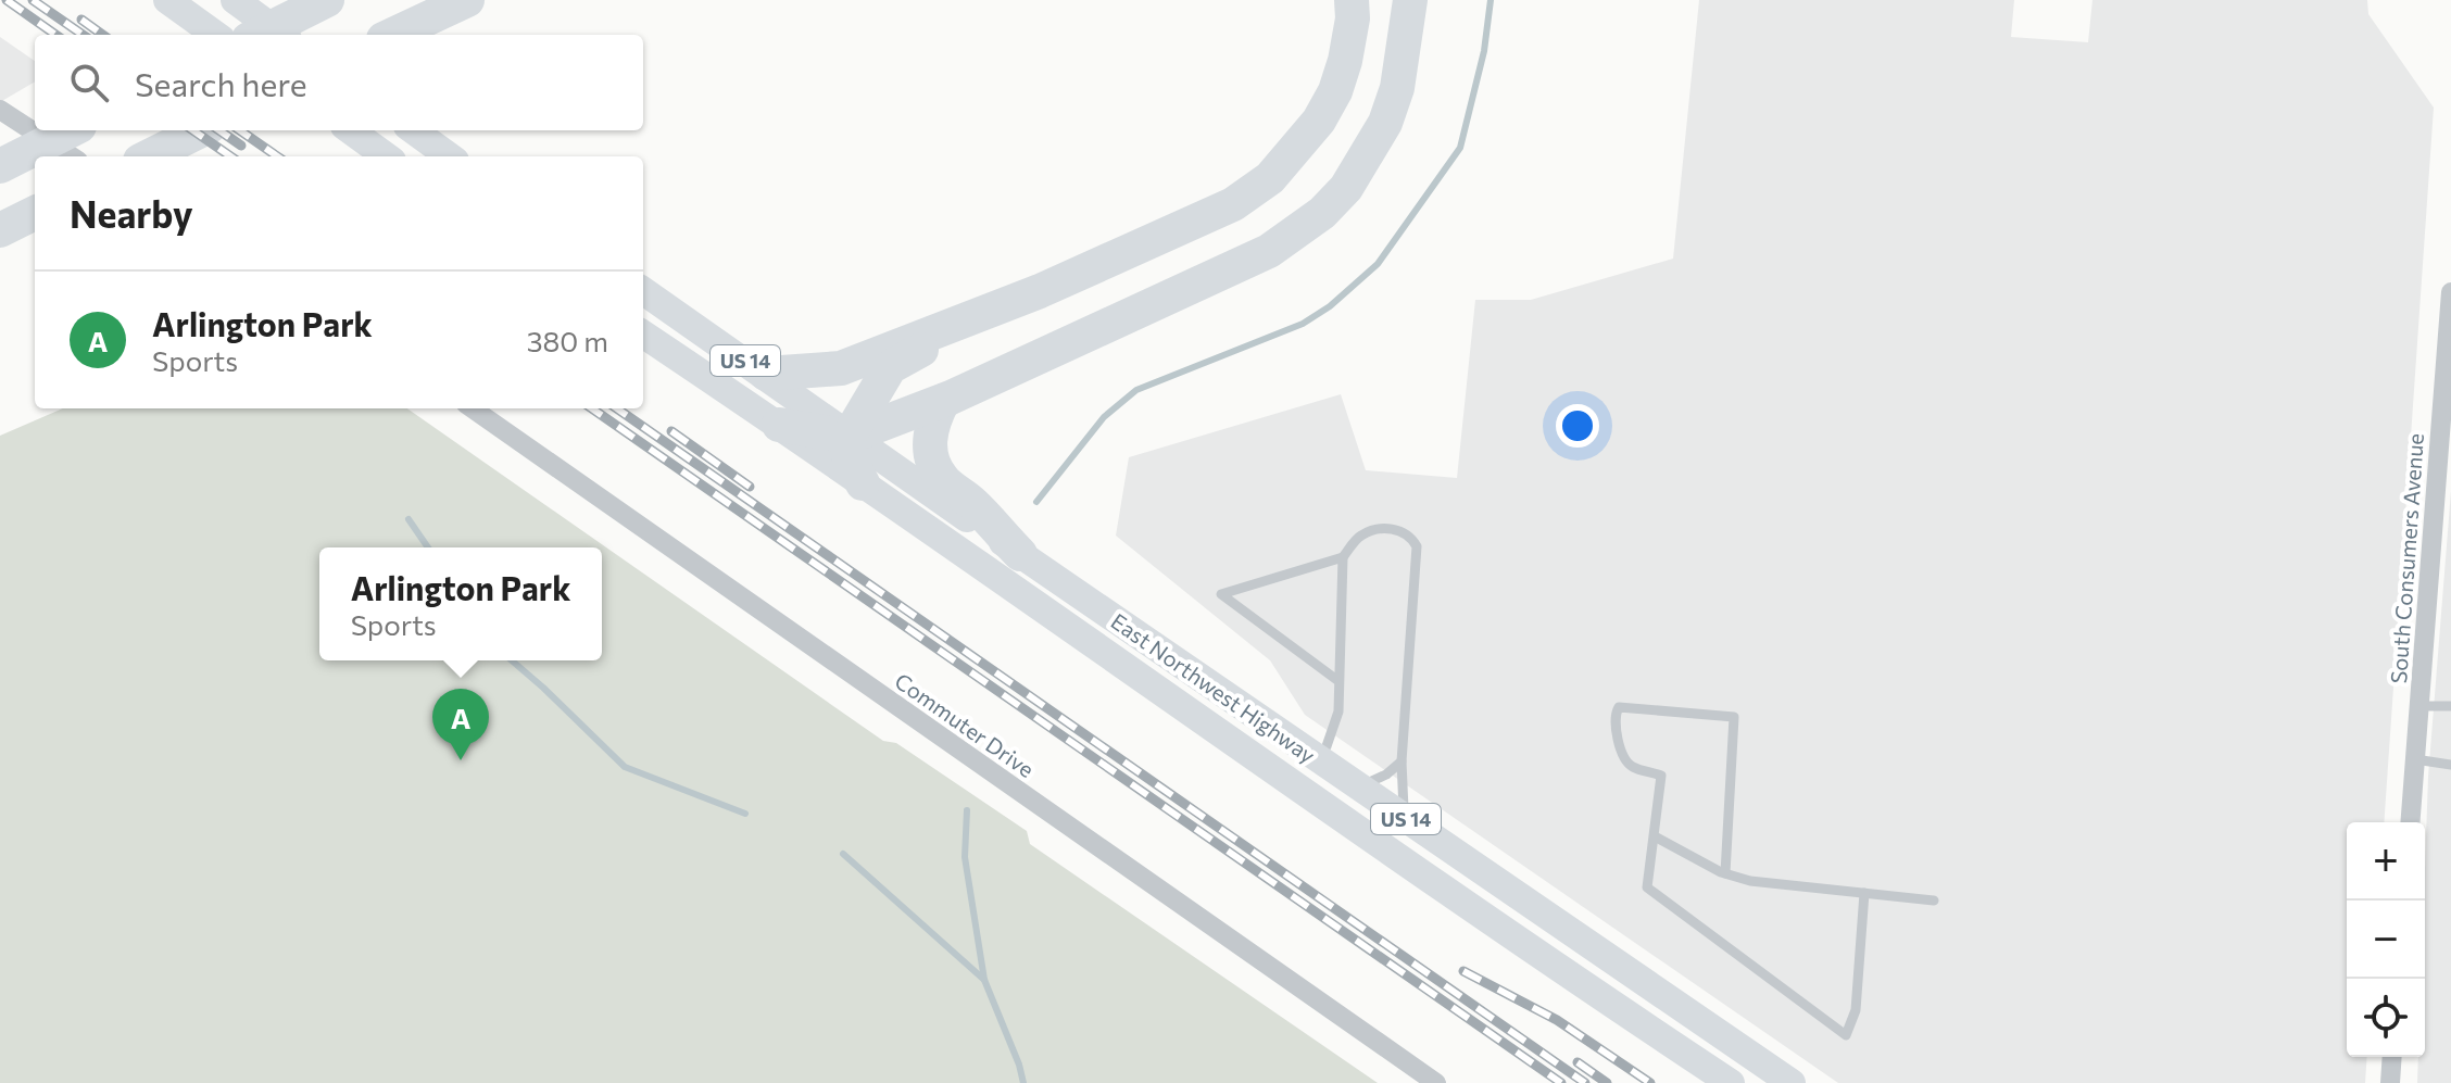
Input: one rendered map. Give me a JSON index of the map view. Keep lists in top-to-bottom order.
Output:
{
  "streets": {
    "main road": ["US 14", "East Northwest Highway"],
    "street": ["South Consumers Avenue", "Commuter Drive"]
  },
  "page": {
    "search": "Search here",
    "heading": "Nearby",
    "list": [
      {
        "mark": "A",
        "name": "Arlington Park",
        "note": "Sports",
        "value": "380 m"
      }
    ],
    "popup": ["Arlington Park", "Sports"],
    "pins": "A",
    "map_buttons": ["+", "−"]
  }
}
